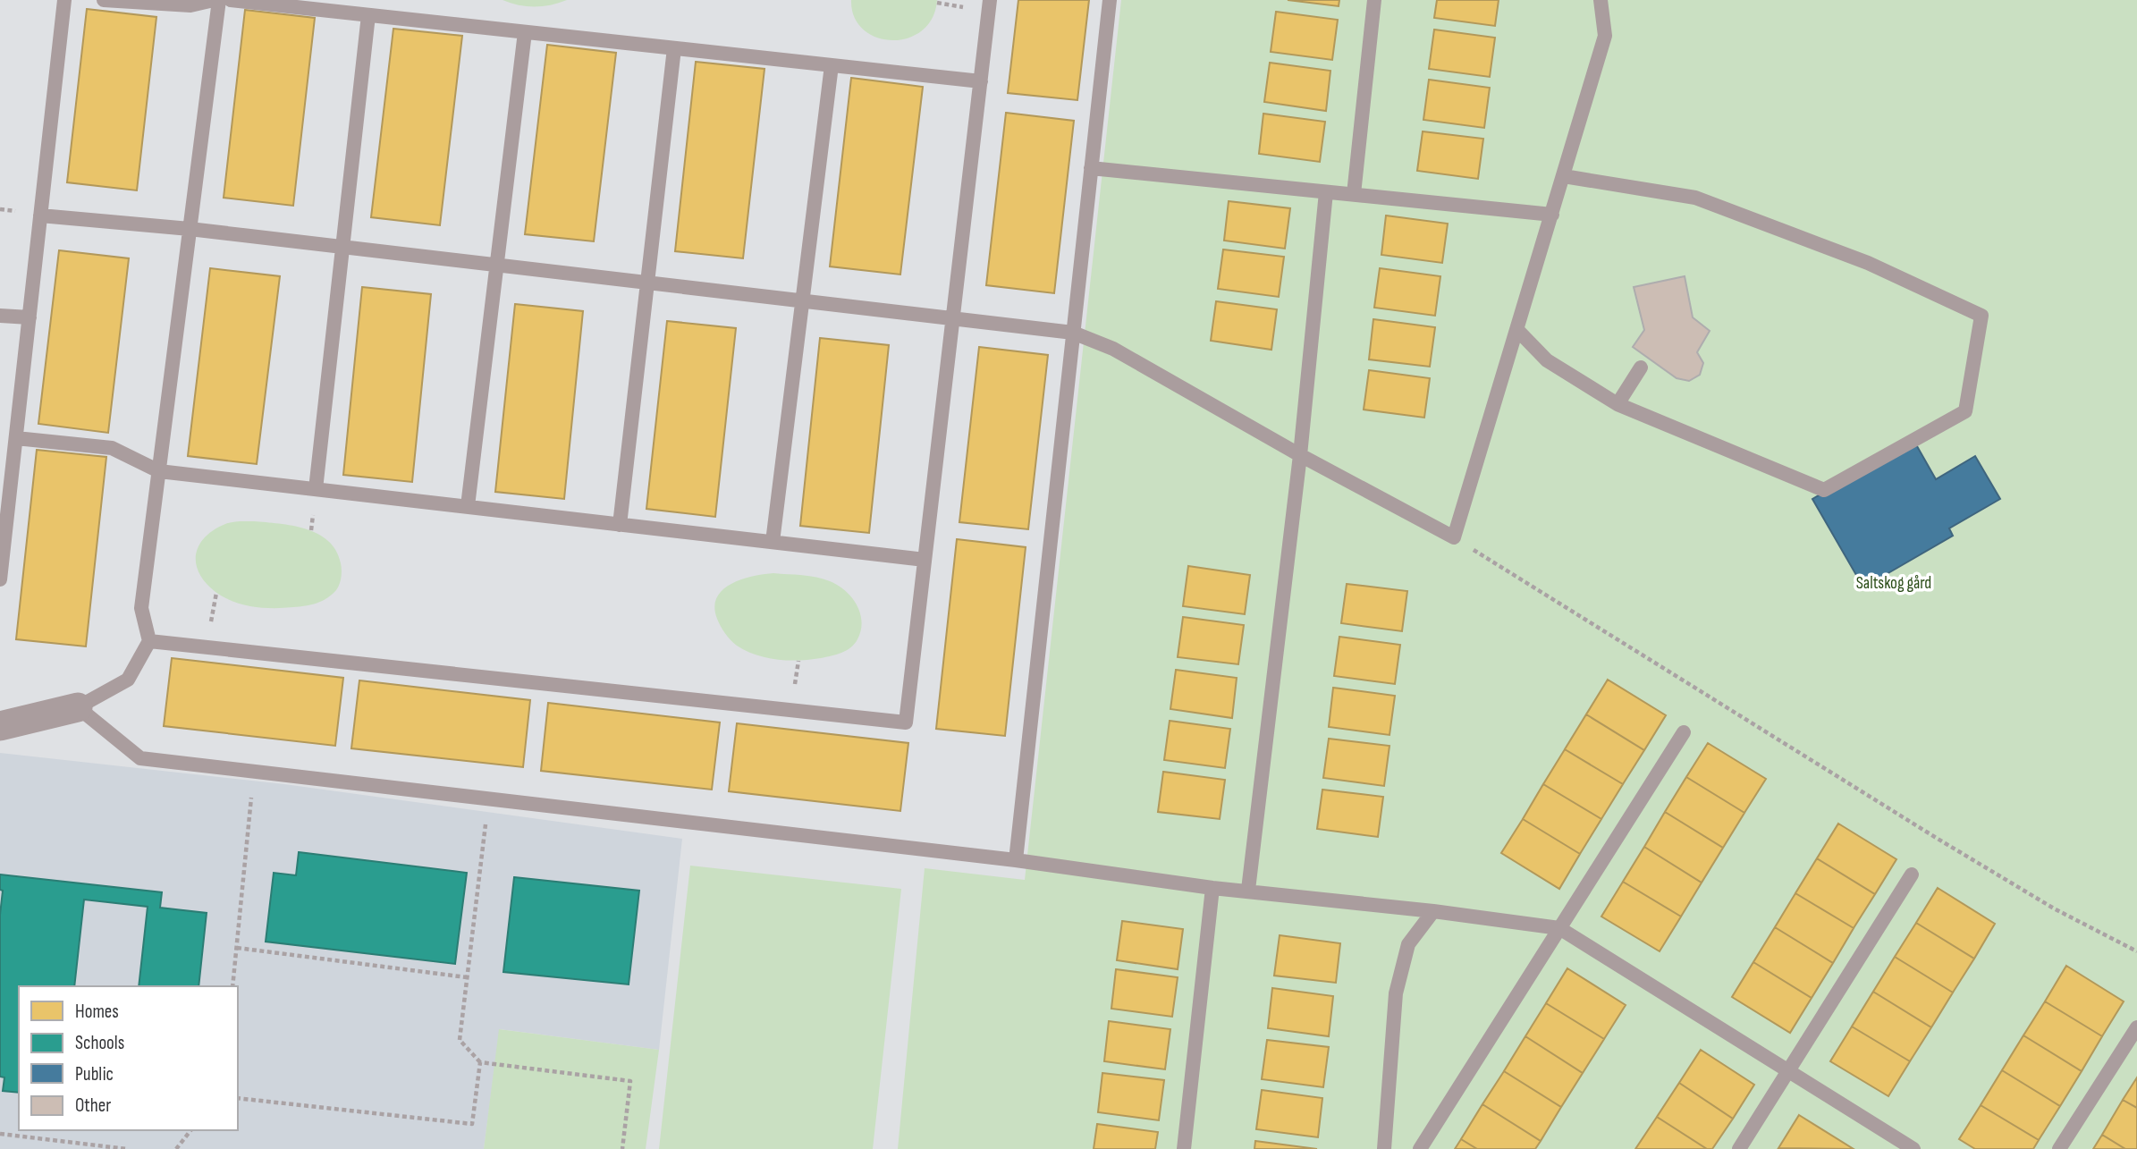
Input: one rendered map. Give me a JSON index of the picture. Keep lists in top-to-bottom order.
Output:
{
  "parks": ["Saltskog gård"],
  "legend": [
    "Homes",
    "Schools",
    "Public",
    "Other"
  ]
}
